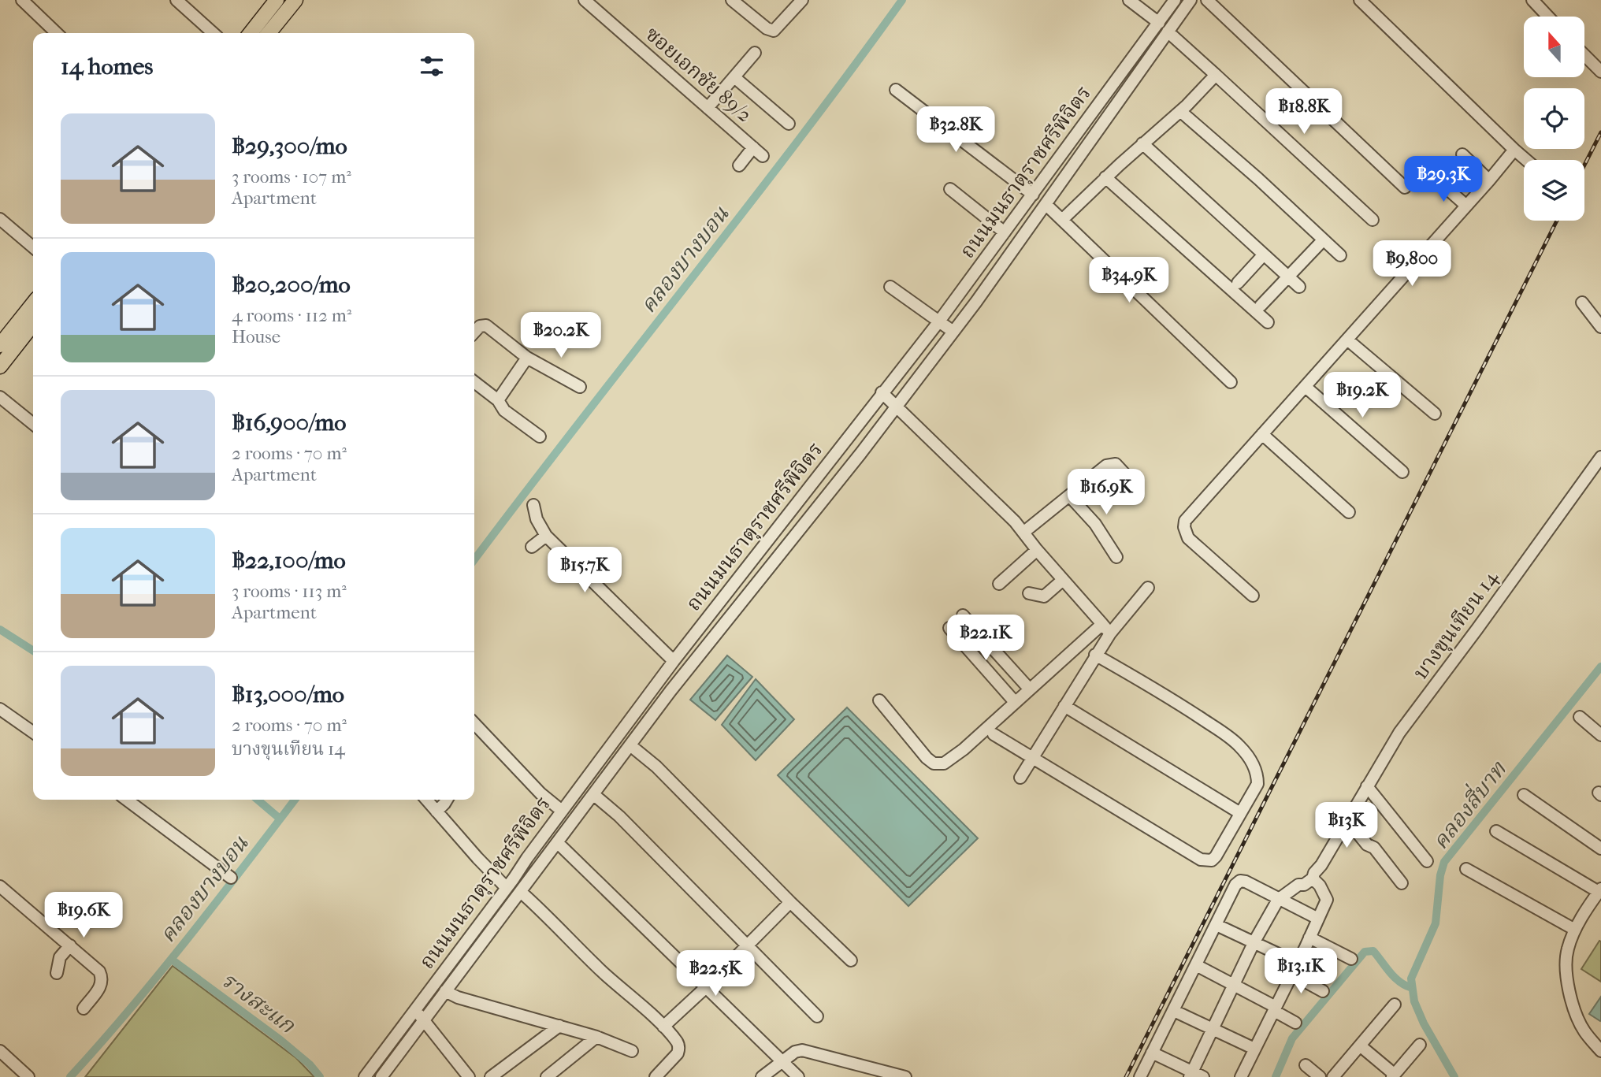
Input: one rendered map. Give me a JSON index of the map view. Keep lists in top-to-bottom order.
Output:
{
  "streets": {
    "street": ["ซอยเอกชัย 89/2", "ถนนมนธาตุราชศรีพิจิตร", "บางขุนเทียน 14"]
  },
  "water": ["คลองบางบอน", "คลองสี่บาท", "รางสะแก"],
  "north": "top",
  "page": {
    "heading": "14 homes",
    "price": [
      "฿18.8K",
      "฿32.8K",
      "฿29.3K",
      "฿9,800",
      "฿34.9K",
      "฿20.2K",
      "฿19.2K",
      "฿16.9K",
      "฿15.7K",
      "฿22.1K",
      "฿13K",
      "฿19.6K",
      "฿13.1K",
      "฿22.5K"
    ],
    "list": [
      {
        "name": "฿29,300/mo",
        "note": "3 rooms · 107 m² · Apartment"
      },
      {
        "name": "฿20,200/mo",
        "note": "4 rooms · 112 m² · House"
      },
      {
        "name": "฿16,900/mo",
        "note": "2 rooms · 70 m² · Apartment"
      },
      {
        "name": "฿22,100/mo",
        "note": "3 rooms · 113 m² · Apartment"
      },
      {
        "name": "฿13,000/mo",
        "note": "2 rooms · 70 m² · บางขุนเทียน 14"
      }
    ]
  }
}
